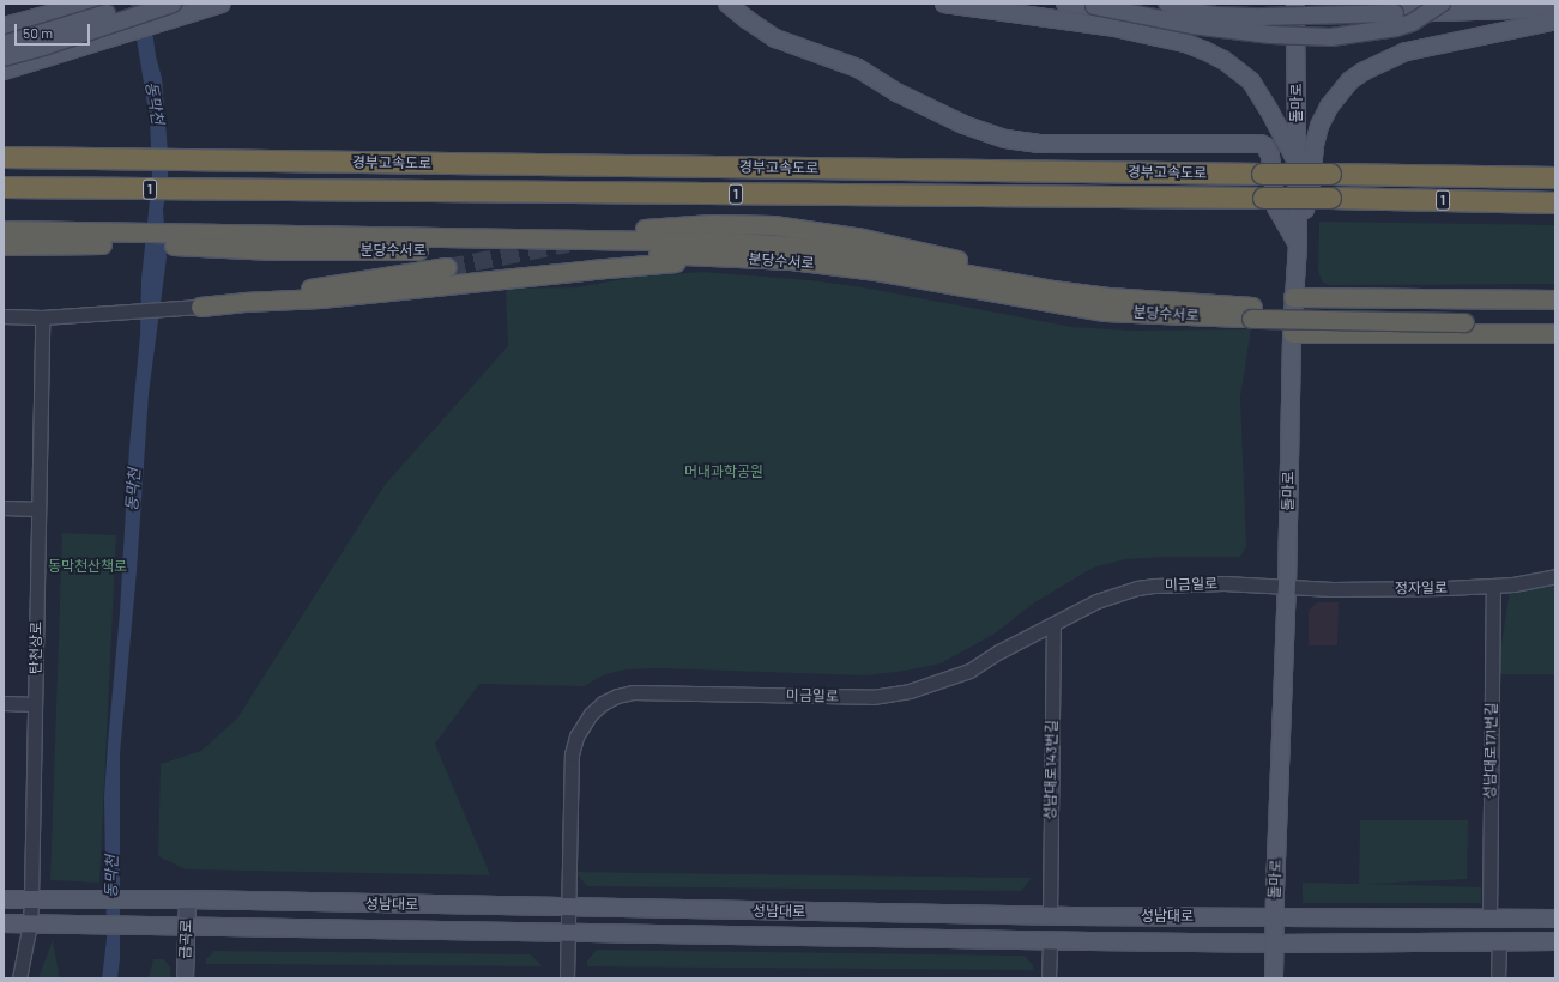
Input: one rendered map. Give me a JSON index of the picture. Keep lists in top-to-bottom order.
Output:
{
  "streets": {
    "highway": ["경부고속도로", "1", "분당수서로"],
    "main road": ["돌마로", "성남대로", "금곡로"],
    "street": [
      "미금일로",
      "정자일로",
      "탄천상로",
      "성남대로171번길",
      "성남대로143번길"
    ]
  },
  "crossings": [
    ["돌마로", "미금일로"],
    ["돌마로", "정자일로"],
    ["돌마로", "성남대로"],
    ["미금일로", "정자일로"],
    ["미금일로", "성남대로143번길"],
    ["미금일로", "성남대로"],
    ["정자일로", "성남대로171번길"],
    ["탄천상로", "성남대로"],
    ["성남대로171번길", "성남대로"],
    ["성남대로143번길", "성남대로"],
    ["성남대로", "금곡로"]
  ],
  "water": ["동막천"],
  "parks": ["머내과학공원", "동막천산책로"],
  "scale_bar": "50 m"
}
